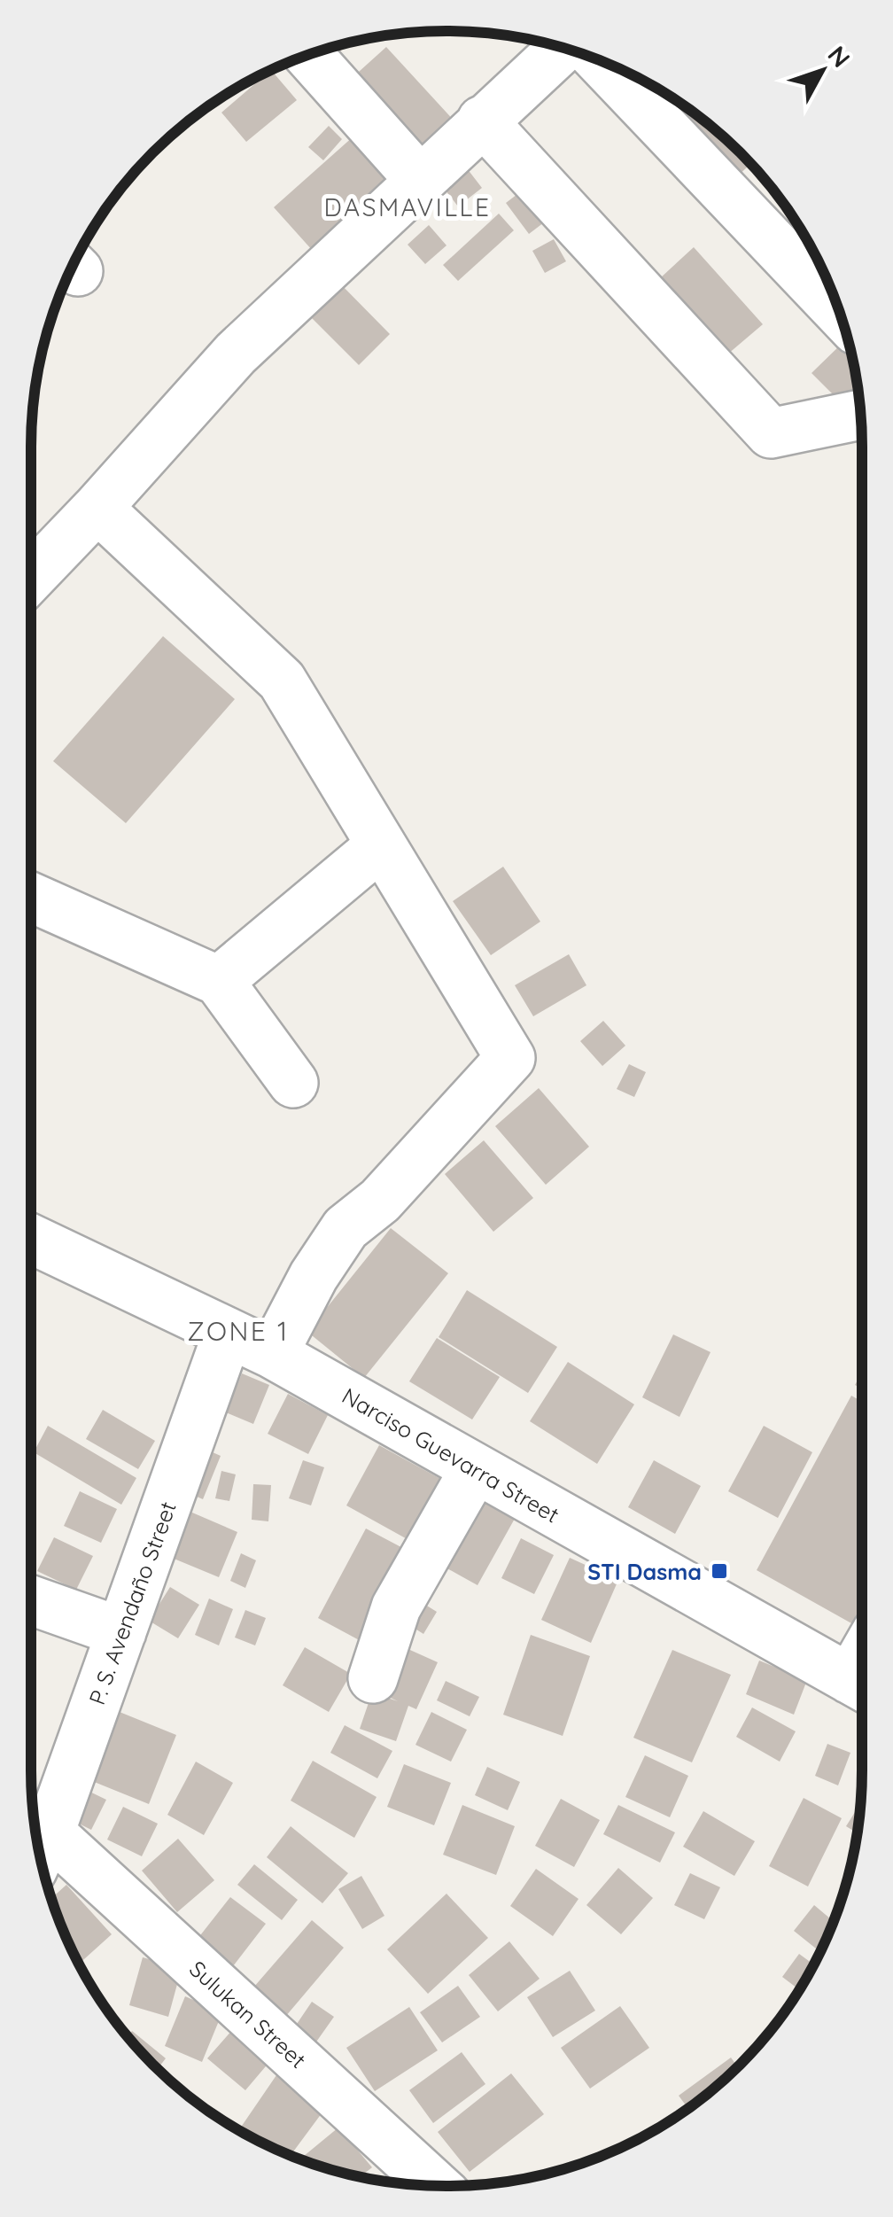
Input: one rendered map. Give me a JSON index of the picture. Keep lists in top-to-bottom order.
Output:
{
  "streets": {
    "street": ["Narciso Guevarra Street", "P. S. Avendaño Street", "Sulukan Street"]
  },
  "crossings": [
    ["Narciso Guevarra Street", "P. S. Avendaño Street"],
    ["P. S. Avendaño Street", "Sulukan Street"]
  ],
  "districts": ["DASMAVILLE", "ZONE 1"],
  "places": {
    "transit": ["STI Dasma"]
  },
  "north": "top right"
}
